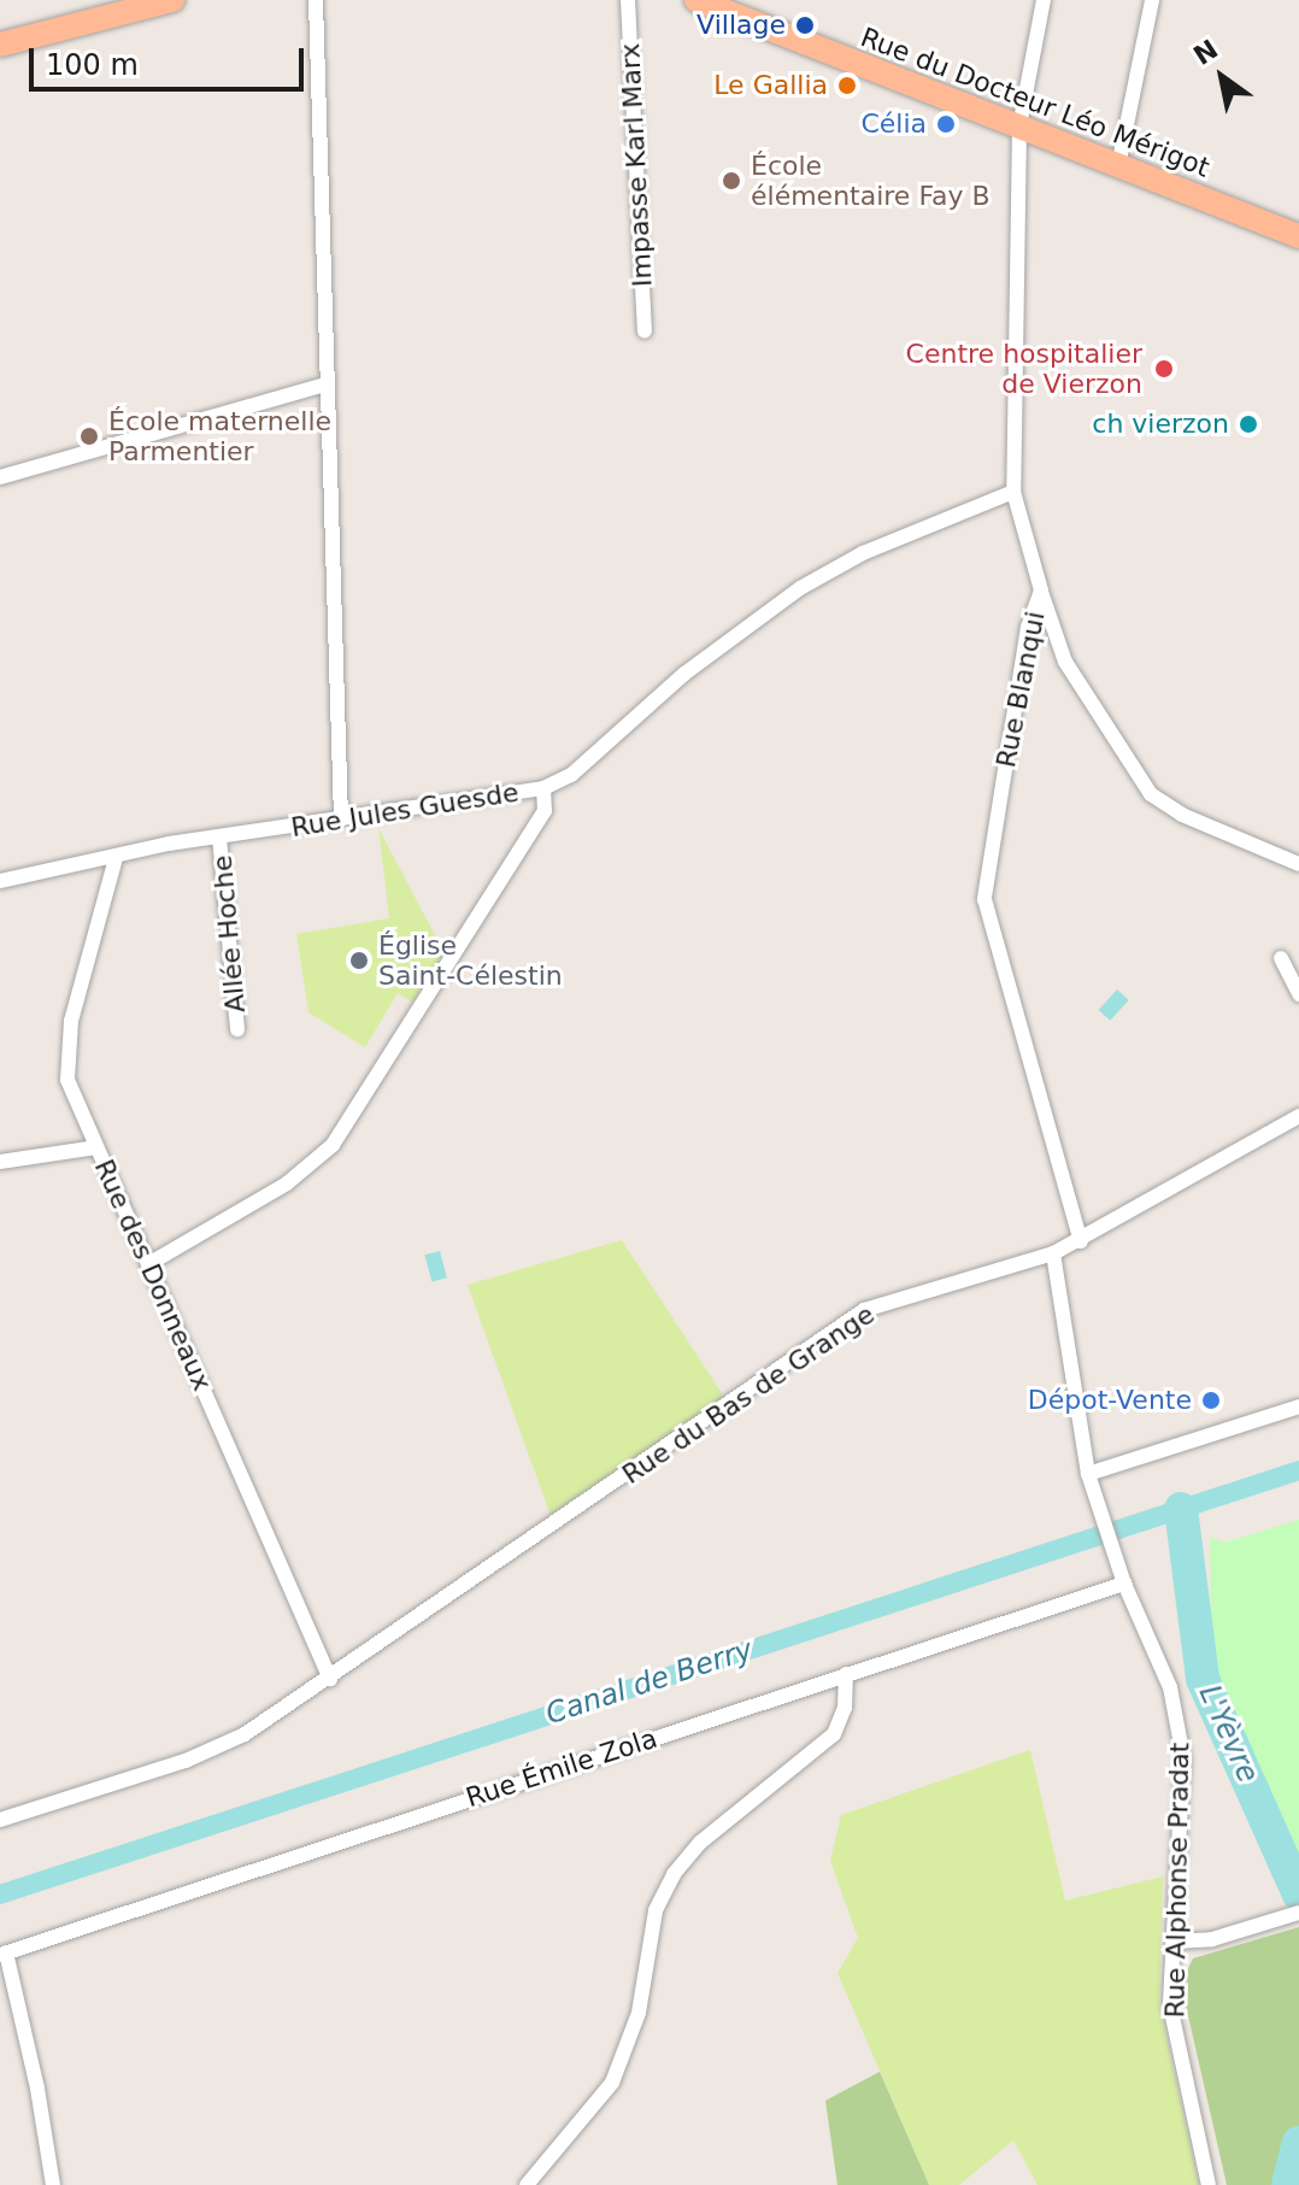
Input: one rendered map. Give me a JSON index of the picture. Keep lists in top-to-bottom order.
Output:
{
  "streets": {
    "main road": ["Rue du Docteur Léo Mérigot"],
    "street": [
      "Impasse Karl Marx",
      "Rue Blanqui",
      "Rue Jules Guesde",
      "Allée Hoche",
      "Rue des Donneaux",
      "Rue du Bas de Grange",
      "Rue Émile Zola",
      "Rue Alphonse Pradat"
    ]
  },
  "crossings": [
    ["Rue du Docteur Léo Mérigot", "Rue Blanqui"],
    ["Rue Blanqui", "Rue Jules Guesde"],
    ["Rue Blanqui", "Rue du Bas de Grange"],
    ["Rue Jules Guesde", "Allée Hoche"],
    ["Rue Jules Guesde", "Rue des Donneaux"],
    ["Rue des Donneaux", "Rue du Bas de Grange"],
    ["Rue du Bas de Grange", "Rue Alphonse Pradat"],
    ["Rue Émile Zola", "Rue Alphonse Pradat"]
  ],
  "water": ["Canal de Berry", "L'Yèvre"],
  "places": [
    "Village",
    "Le Gallia",
    "Célia",
    "École élémentaire Fay B",
    "Centre hospitalier de Vierzon",
    "ch vierzon",
    "École maternelle Parmentier",
    "Église Saint-Célestin",
    "Dépot-Vente"
  ],
  "scale_bar": "100 m",
  "north": "top left"
}
